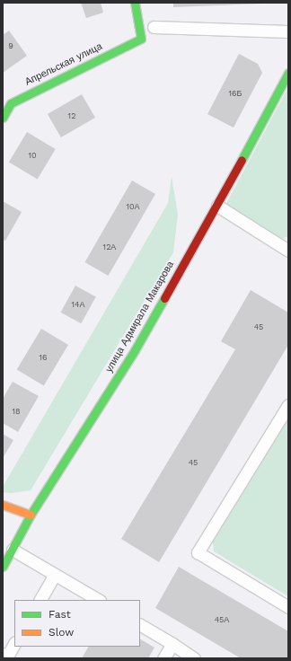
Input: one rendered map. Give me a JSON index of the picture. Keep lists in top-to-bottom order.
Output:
{
  "streets": {
    "street": ["Апрельская улица", "улица Адмирала Макарова"]
  },
  "house_numbers": [
    "9",
    "16Б",
    "12",
    "10",
    "10А",
    "12А",
    "14А",
    "45",
    "16",
    "18",
    "45",
    "45А"
  ],
  "legend": ["Fast", "Slow"]
}
